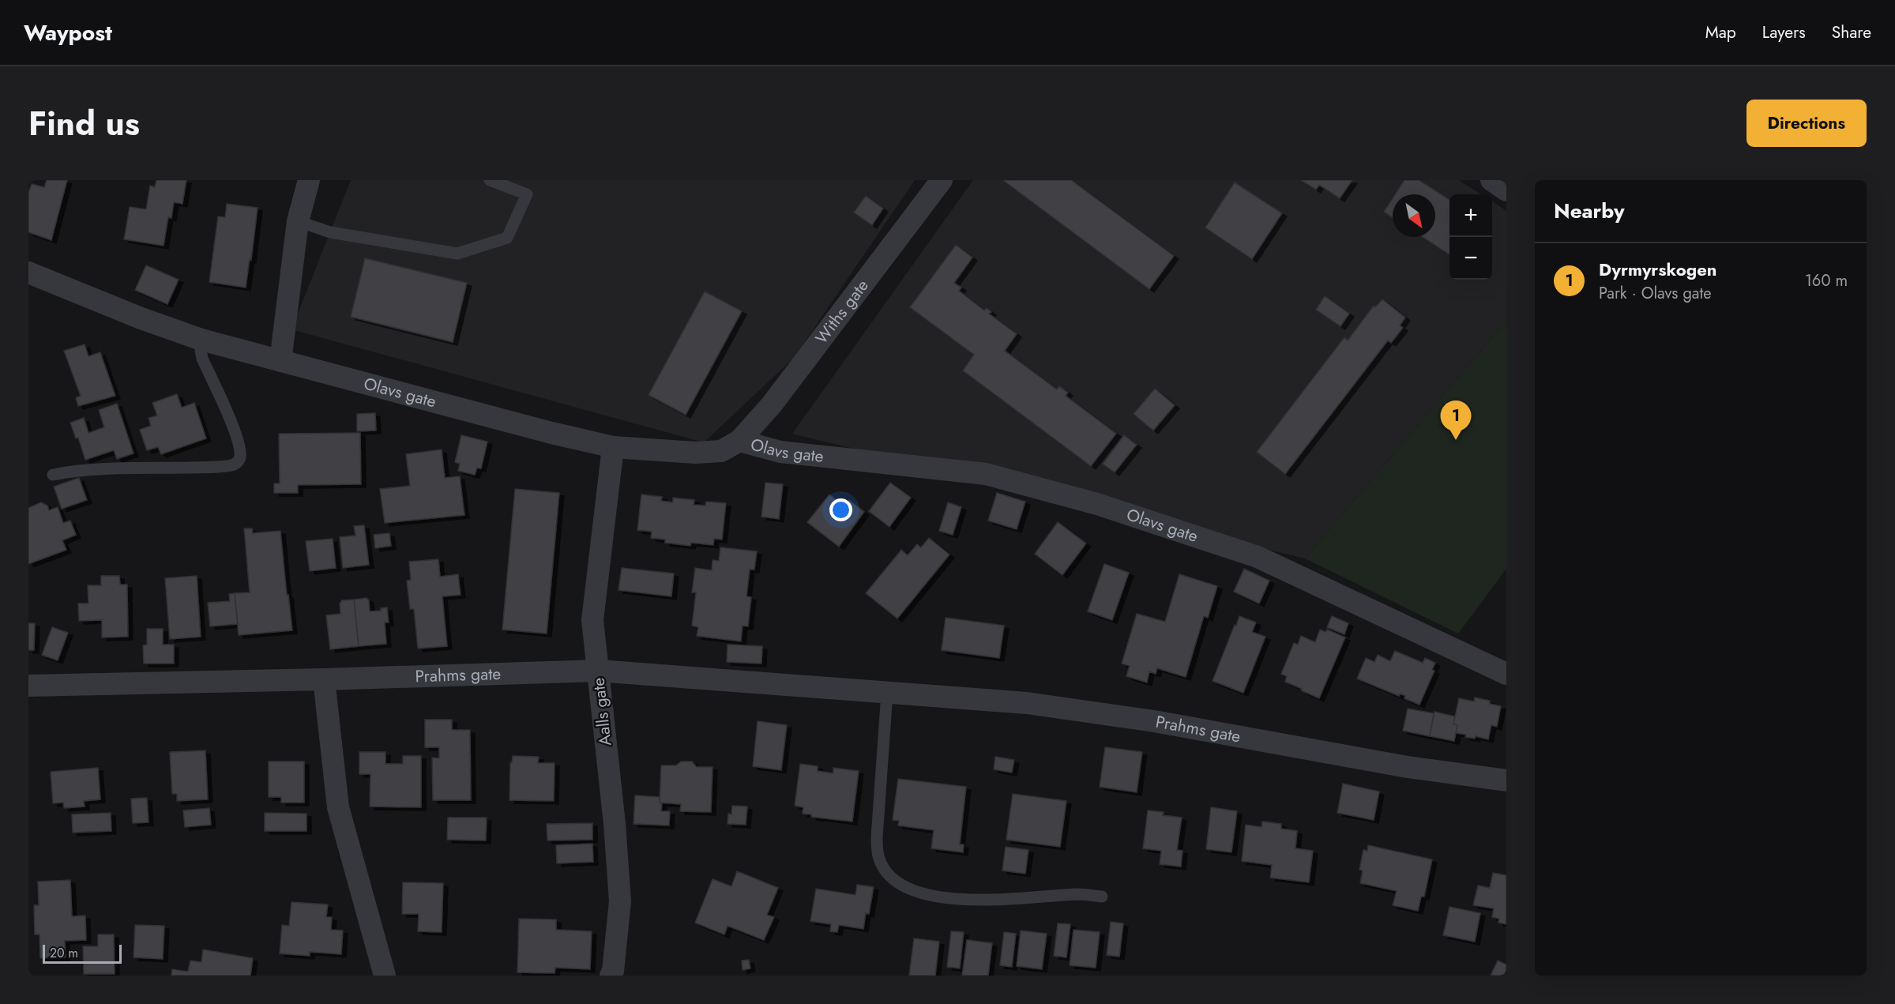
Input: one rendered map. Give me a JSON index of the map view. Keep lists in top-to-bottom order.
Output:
{
  "streets": {
    "street": [
      "Withs gate",
      "Olavs gate",
      "Prahms gate",
      "Aalls gate"
    ]
  },
  "crossings": [
    ["Withs gate", "Olavs gate"],
    ["Olavs gate", "Aalls gate"],
    ["Prahms gate", "Aalls gate"]
  ],
  "scale_bar": "20 m",
  "north": "bottom right",
  "page": {
    "header": "Waypost",
    "nav": ["Map", "Layers", "Share"],
    "title": "Find us",
    "buttons": "Directions",
    "heading": "Nearby",
    "map_buttons": ["+", "−"],
    "list": [
      {
        "mark": "1",
        "name": "Dyrmyrskogen",
        "note": "Park · Olavs gate",
        "value": "160 m"
      }
    ],
    "pins": "1",
    "scale": "20 m"
  }
}
